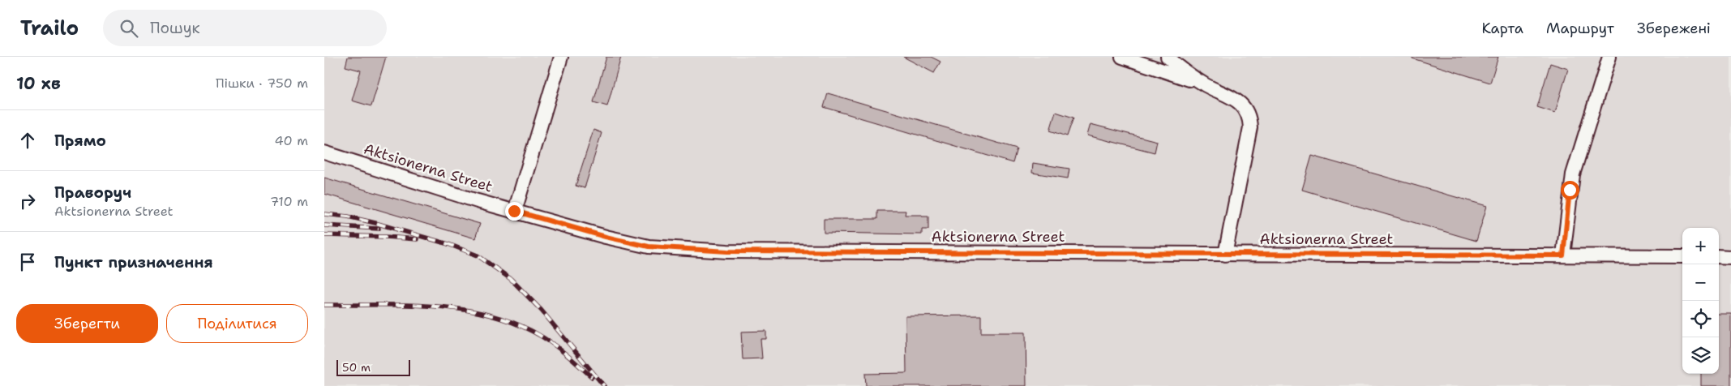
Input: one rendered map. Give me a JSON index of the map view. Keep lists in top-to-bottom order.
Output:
{
  "streets": {
    "street": ["Aktsionerna Street"]
  },
  "scale_bar": "50 m",
  "page": {
    "header": "Trailo",
    "search": "Пошук",
    "nav": ["Карта", "Маршрут", "Збережені"],
    "heading": ["10 хв", "Пішки · 750 m"],
    "list": [
      ["Прямо", "40 m"],
      ["Праворуч", "Aktsionerna Street", "710 m"],
      "Пункт призначення"
    ],
    "map_buttons": ["+", "−"],
    "buttons": ["Зберегти", "Поділитися"],
    "scale": "50 m"
  }
}
